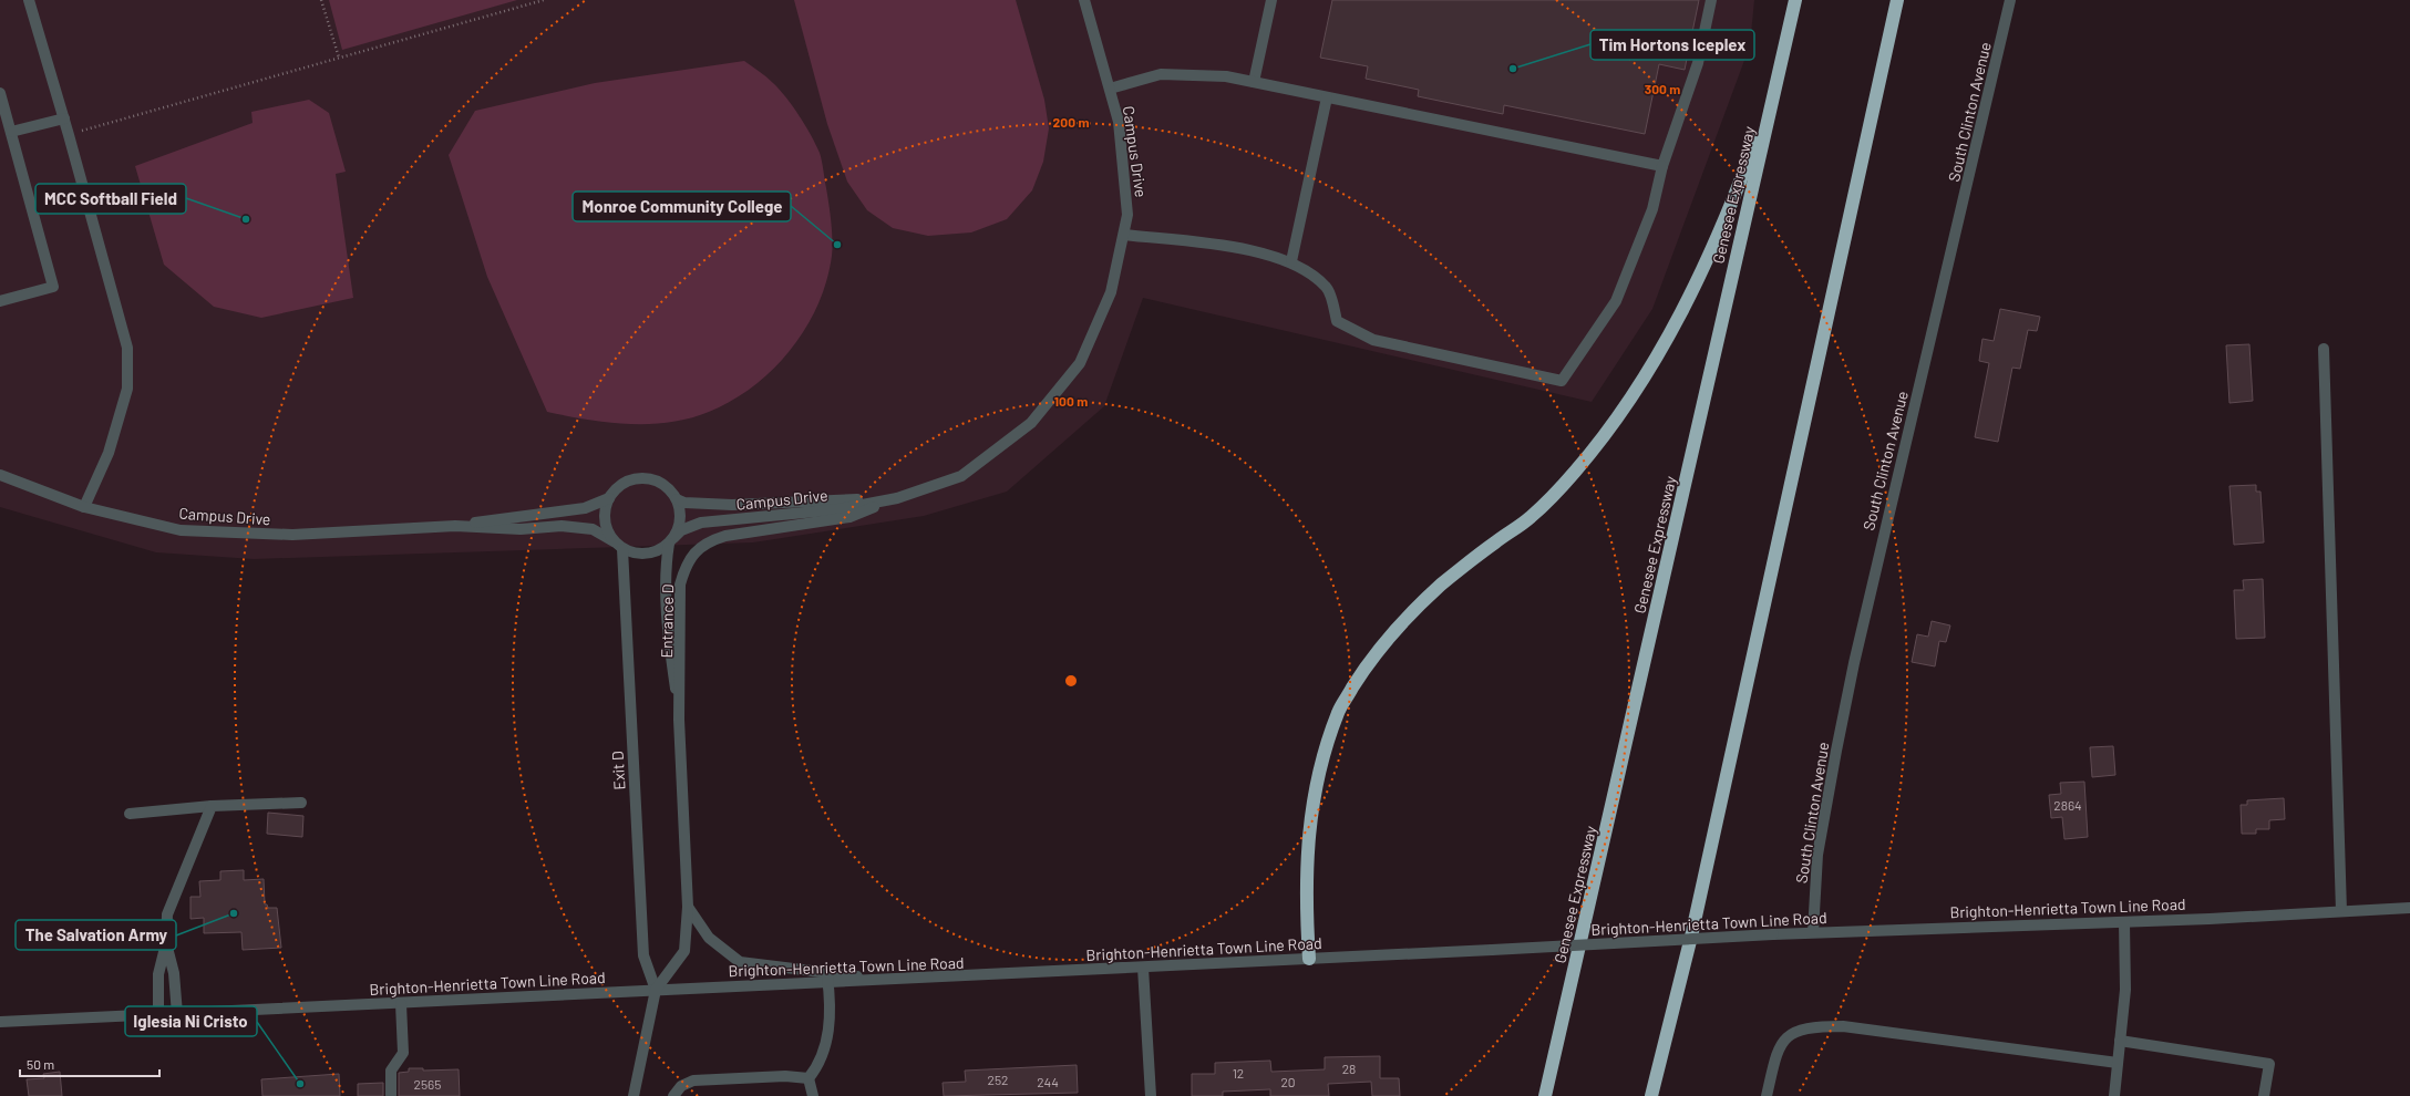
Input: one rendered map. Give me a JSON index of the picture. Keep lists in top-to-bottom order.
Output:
{
  "streets": {
    "highway": ["Genesee Expressway"],
    "street": [
      "South Clinton Avenue",
      "Campus Drive",
      "Entrance D",
      "Exit D",
      "Brighton-Henrietta Town Line Road"
    ]
  },
  "crossings": [
    ["South Clinton Avenue", "Brighton-Henrietta Town Line Road"],
    ["Campus Drive", "Entrance D"],
    ["Campus Drive", "Exit D"],
    ["Entrance D", "Exit D"],
    ["Entrance D", "Brighton-Henrietta Town Line Road"],
    ["Exit D", "Brighton-Henrietta Town Line Road"]
  ],
  "places": [
    "Tim Hortons Iceplex",
    "MCC Softball Field",
    "Monroe Community College",
    "The Salvation Army",
    "Iglesia Ni Cristo"
  ],
  "house_numbers": [
    "2864",
    "28",
    "12",
    "252",
    "244",
    "20",
    "2565"
  ],
  "scale_bar": "50 m",
  "rings": ["300 m", "200 m", "100 m"]
}
